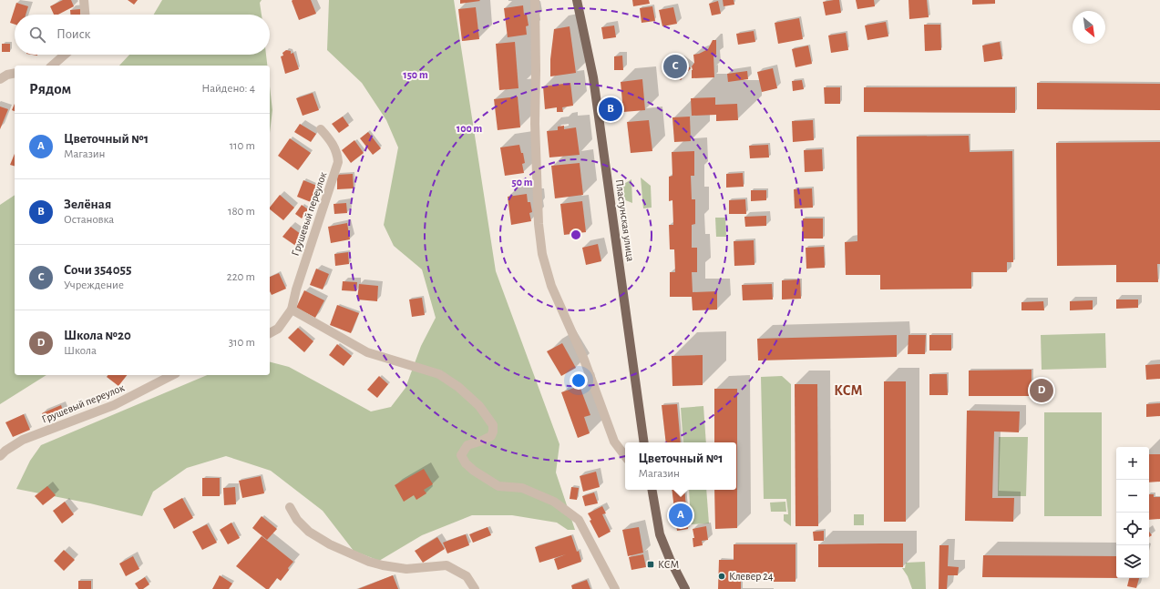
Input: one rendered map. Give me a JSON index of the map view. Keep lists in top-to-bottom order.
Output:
{
  "streets": {
    "main road": ["Пластунская улица"],
    "street": ["Грушевый переулок"]
  },
  "districts": ["КСМ"],
  "places": {
    "transit": ["КСМ"],
    "other": ["Клевер 24"]
  },
  "north": "bottom right",
  "page": {
    "search": "Поиск",
    "pins": [
      "C",
      "B",
      "D",
      "A"
    ],
    "heading": ["Рядом", "Найдено: 4"],
    "list": [
      {
        "mark": "A",
        "name": "Цветочный №1",
        "note": "Магазин",
        "value": "110 m"
      },
      {
        "mark": "B",
        "name": "Зелёная",
        "note": "Остановка",
        "value": "180 m"
      },
      {
        "mark": "C",
        "name": "Сочи 354055",
        "note": "Учреждение",
        "value": "220 m"
      },
      {
        "mark": "D",
        "name": "Школа №20",
        "note": "Школа",
        "value": "310 m"
      }
    ],
    "popup": ["Цветочный №1", "Магазин"],
    "map_buttons": ["+", "−"]
  },
  "rings": ["150 m", "100 m", "50 m"]
}
